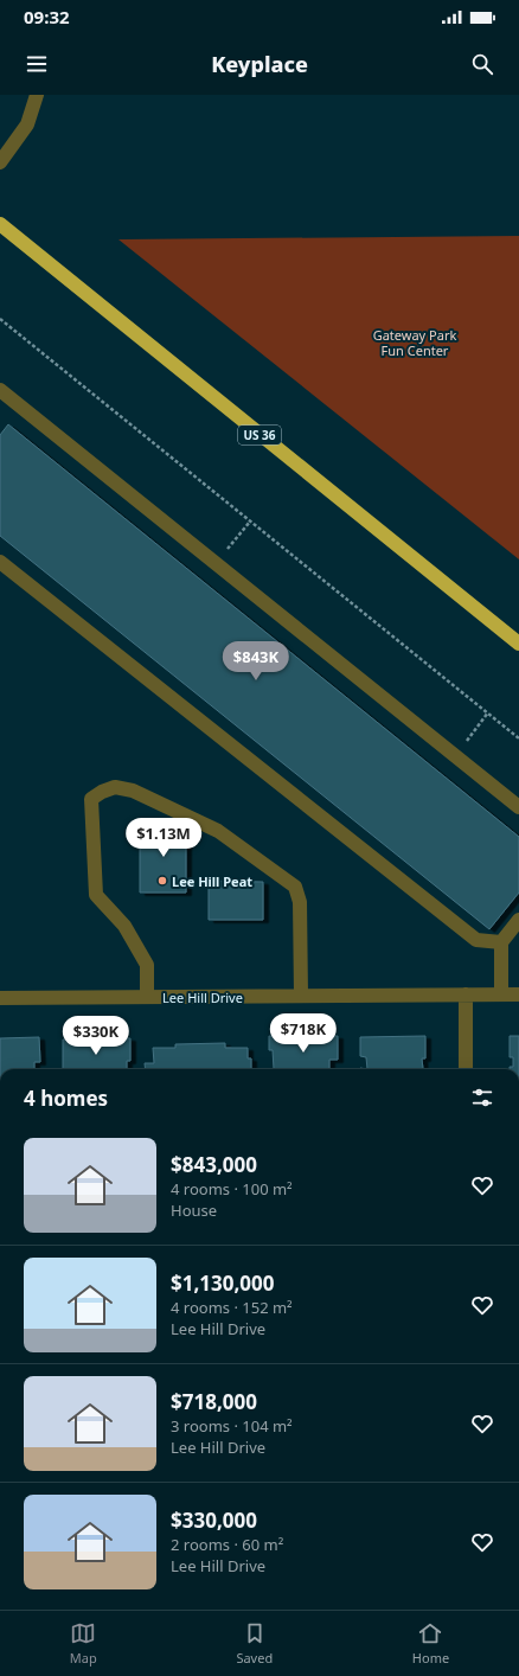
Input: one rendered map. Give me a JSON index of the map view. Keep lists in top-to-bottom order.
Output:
{
  "streets": {
    "highway": ["US 36"],
    "street": ["Lee Hill Drive"]
  },
  "parks": ["Gateway Park Fun Center"],
  "places": ["Lee Hill Peat"],
  "page": {
    "status": "09:32",
    "header": "Keyplace",
    "price": [
      "$843K",
      "$1.13M",
      "$718K",
      "$330K"
    ],
    "heading": "4 homes",
    "list": [
      {
        "name": "$843,000",
        "note": "4 rooms · 100 m² · House"
      },
      {
        "name": "$1,130,000",
        "note": "4 rooms · 152 m² · Lee Hill Drive"
      },
      {
        "name": "$718,000",
        "note": "3 rooms · 104 m² · Lee Hill Drive"
      },
      {
        "name": "$330,000",
        "note": "2 rooms · 60 m² · Lee Hill Drive"
      }
    ],
    "tabs": ["Map", "Saved", "Home"]
  }
}
